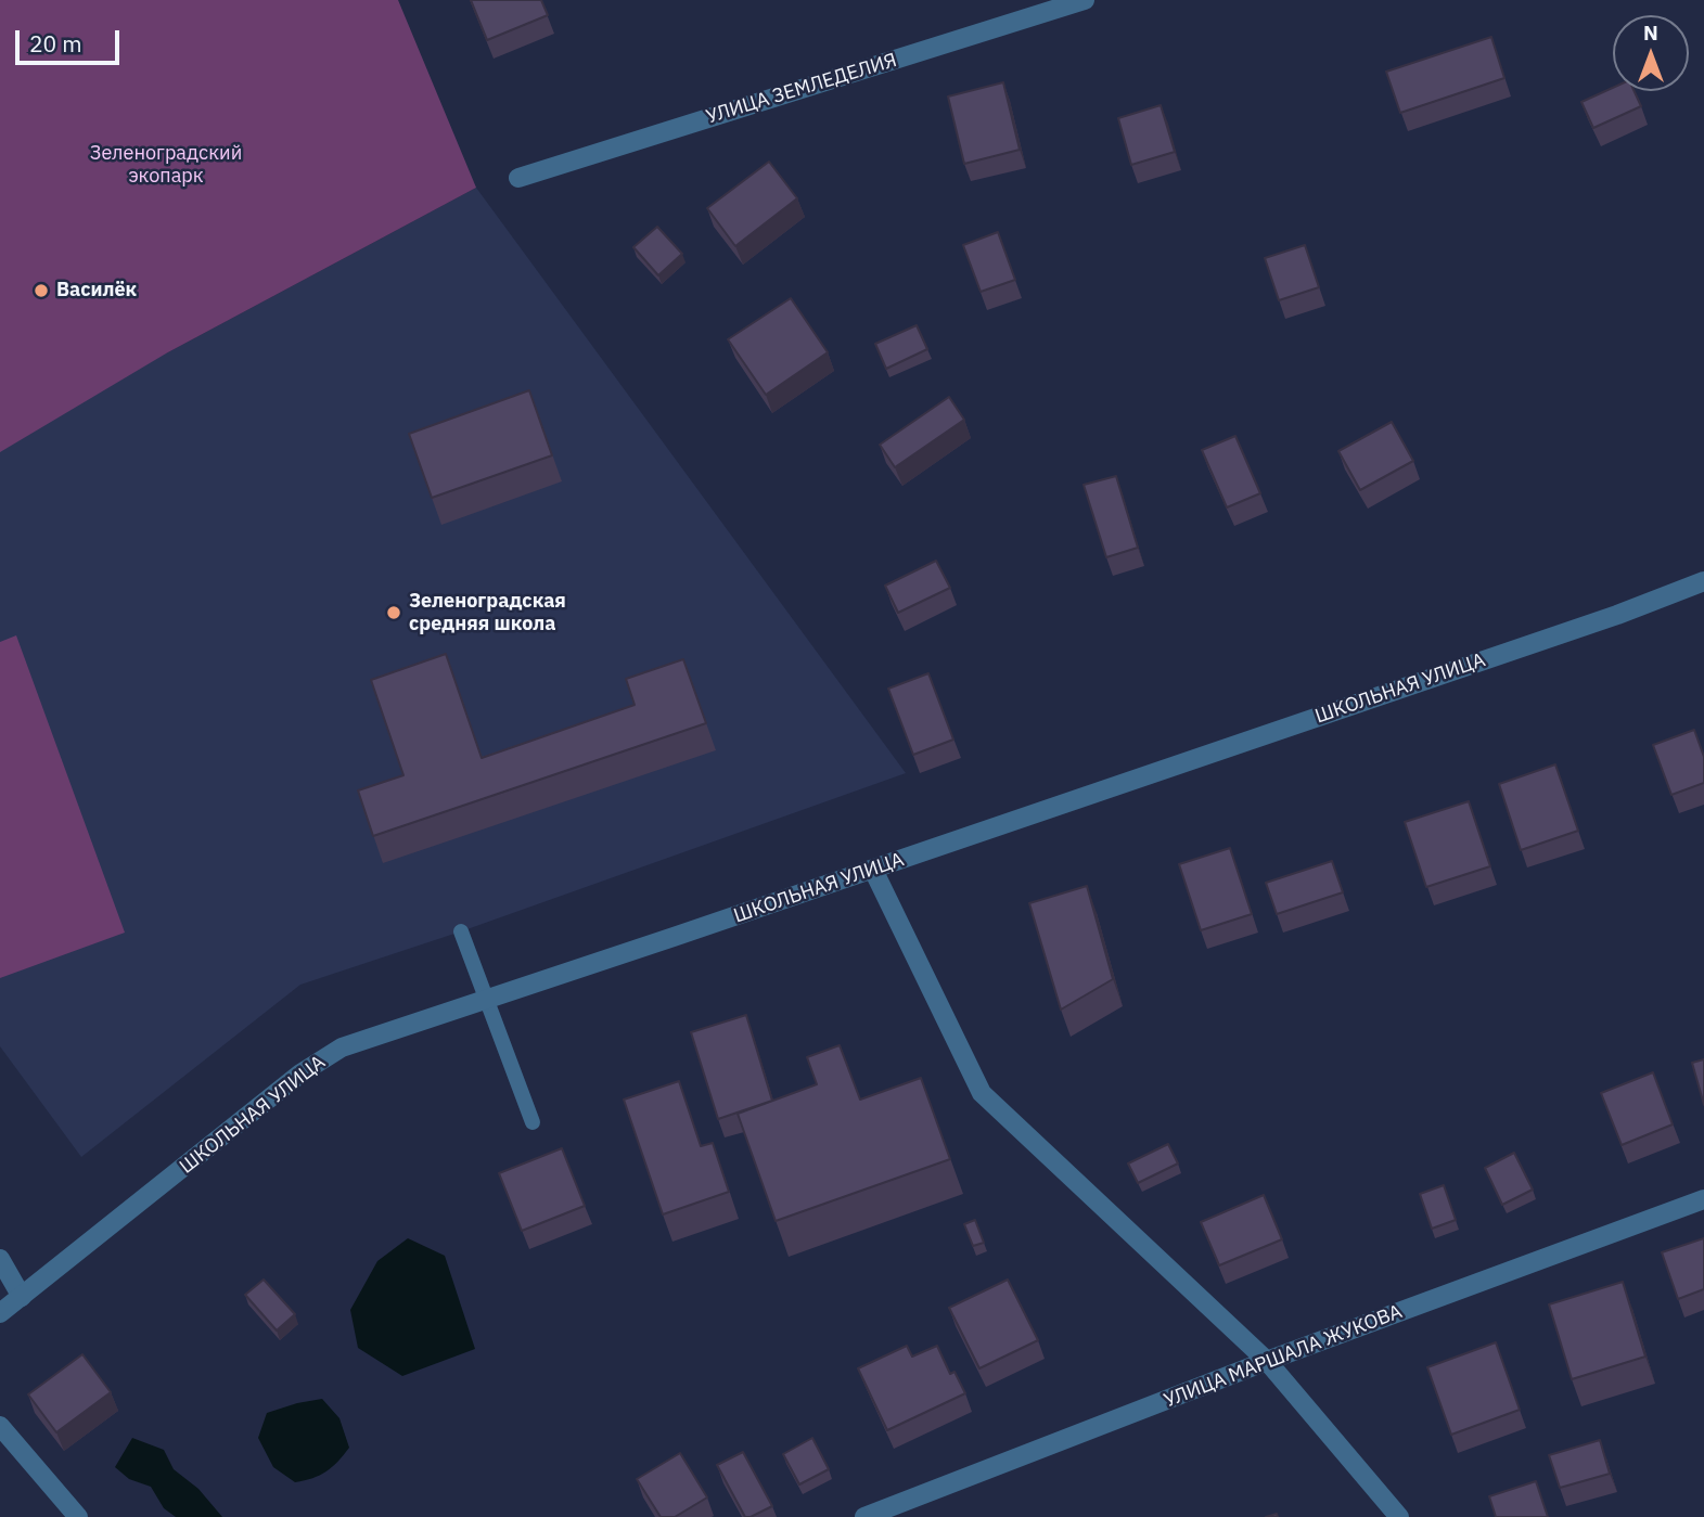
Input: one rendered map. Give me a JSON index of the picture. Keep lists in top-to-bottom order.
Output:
{
  "streets": {
    "street": ["УЛИЦА ЗЕМЛЕДЕЛИЯ", "ШКОЛЬНАЯ УЛИЦА", "УЛИЦА МАРШАЛА ЖУКОВА"]
  },
  "parks": ["Зеленоградский экопарк"],
  "places": ["Василёк", "Зеленоградская средняя школа"],
  "scale_bar": "20 m",
  "north": "top"
}
